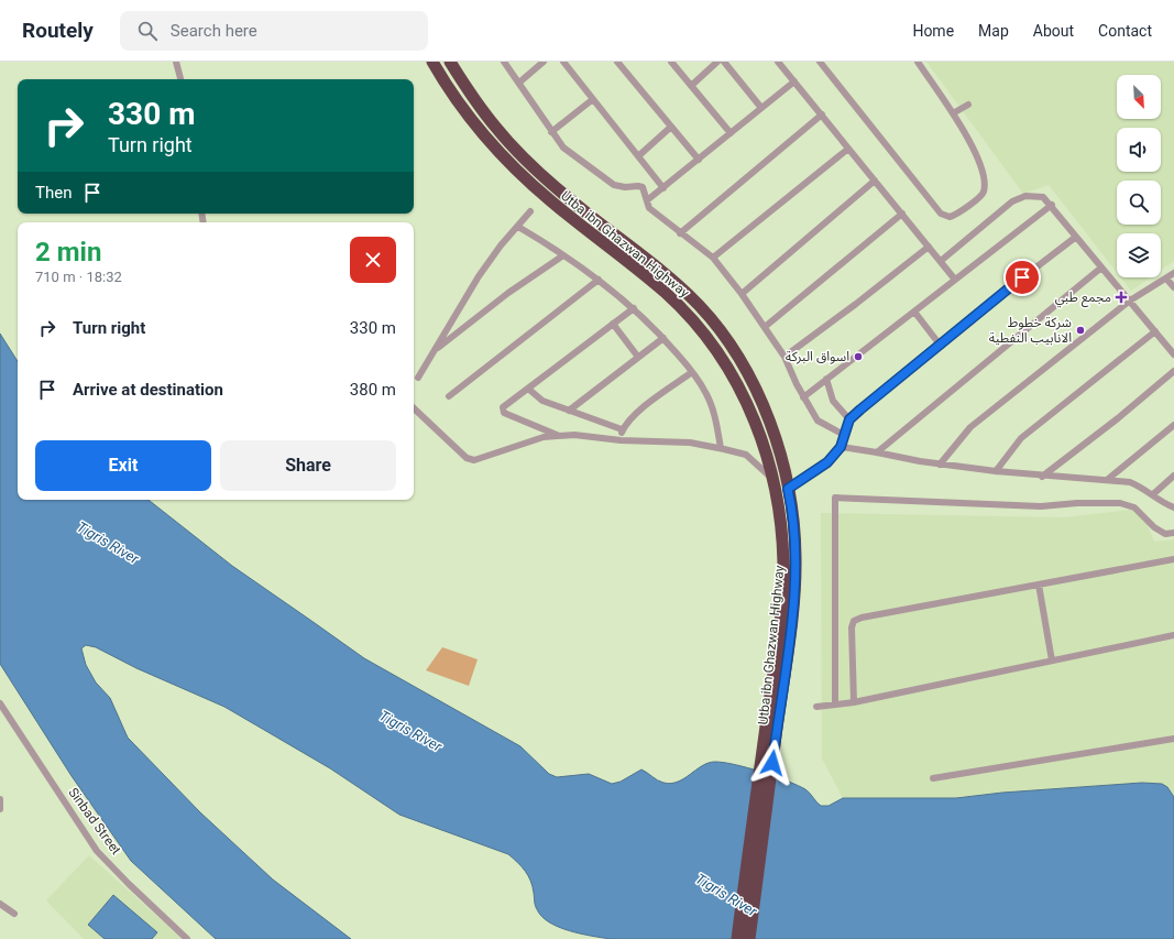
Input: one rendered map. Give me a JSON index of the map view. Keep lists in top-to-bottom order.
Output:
{
  "streets": {
    "highway": ["Utba ibn Ghazwan Highway"],
    "street": ["Sinbad Street"]
  },
  "water": ["Tigris River"],
  "places": {
    "health": ["مجمع طبي"],
    "other": ["شركة خطوط الانابيب النفطية", "اسواق البركة"]
  },
  "north": "bottom right",
  "page": {
    "header": "Routely",
    "search": "Search here",
    "nav": [
      "Home",
      "Map",
      "About",
      "Contact"
    ],
    "turn": ["330 m", "Turn right"],
    "then": "Then",
    "heading": ["2 min", "710 m · 18:32"],
    "list": [
      {
        "name": "Turn right",
        "value": "330 m"
      },
      {
        "name": "Arrive at destination",
        "value": "380 m"
      }
    ],
    "buttons": ["Exit", "Share"]
  }
}
